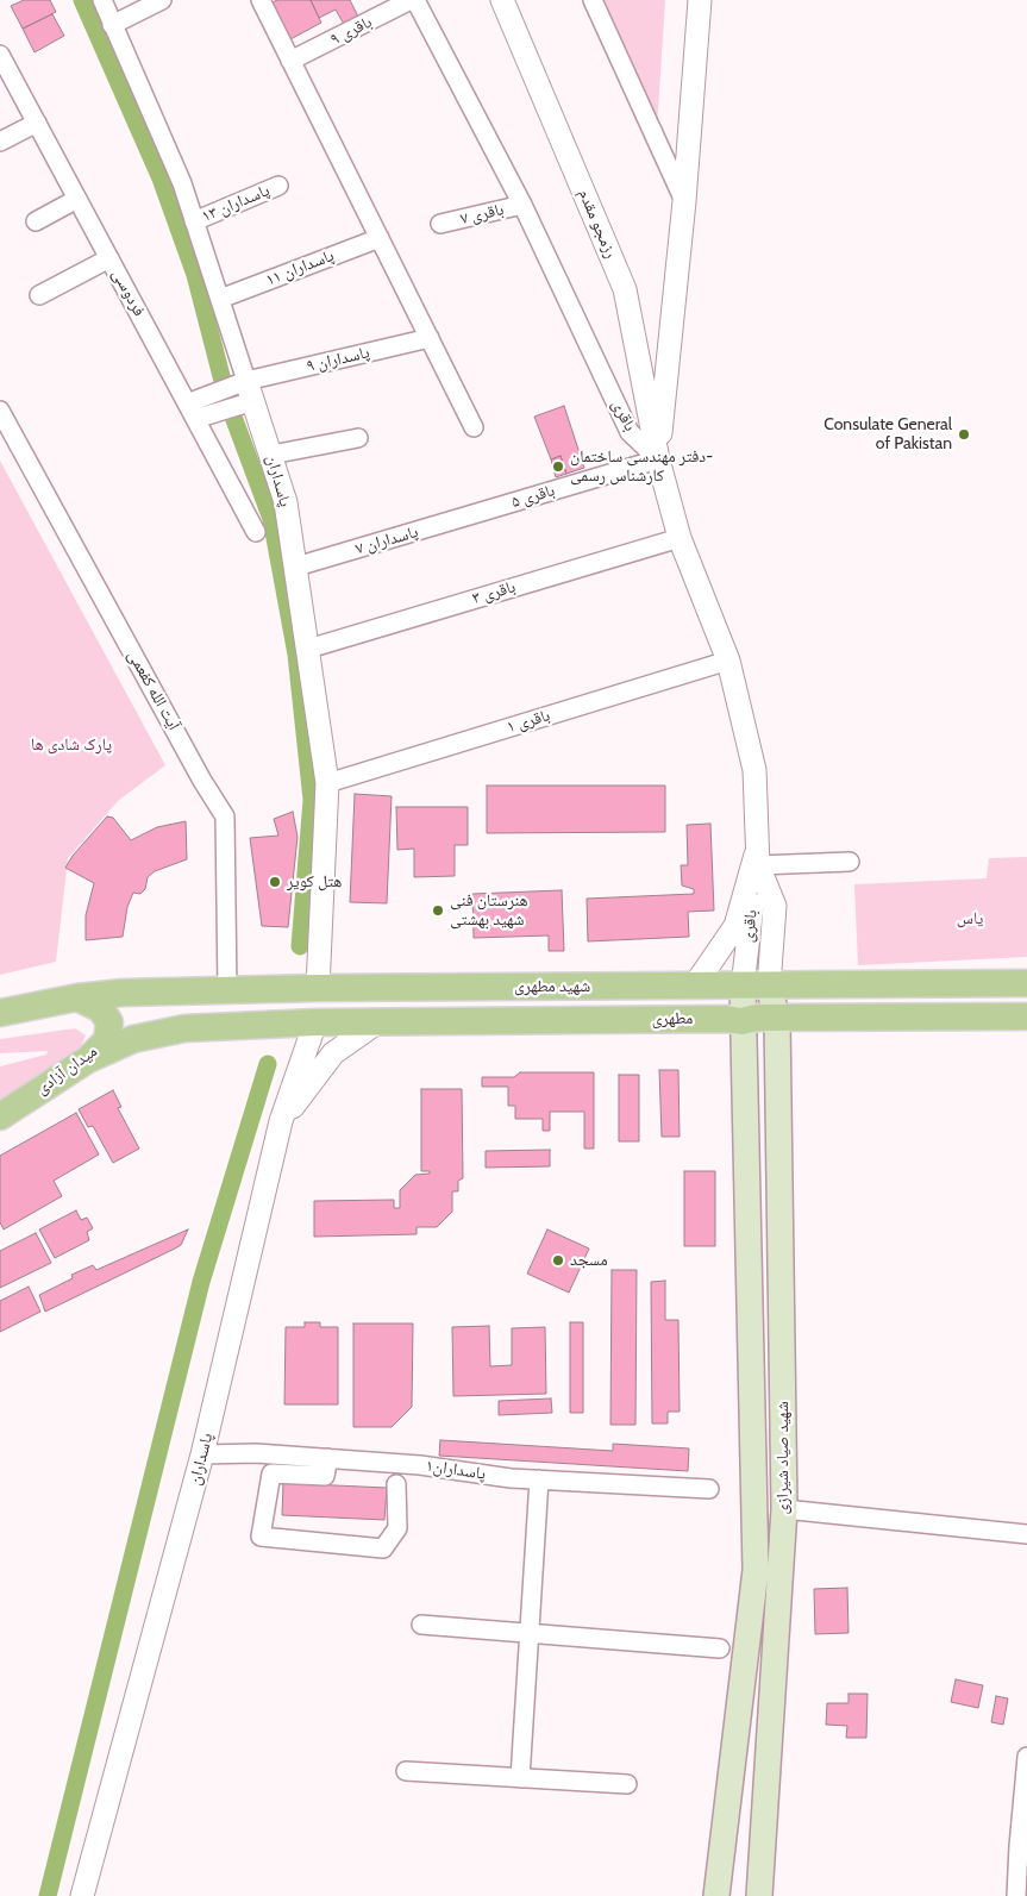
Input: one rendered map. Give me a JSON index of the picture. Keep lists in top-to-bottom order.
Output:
{
  "streets": {
    "main road": [
      "شهید مطهری",
      "مطهری",
      "میدان آزادی",
      "شهید صیاد شیرازی"
    ],
    "street": [
      "باقری ۹",
      "پاسداران ۱۳",
      "باقری ۷",
      "رزمجو مقدم",
      "پاسداران ۱۱",
      "فردوسی",
      "پاسداران ۹",
      "باقری",
      "پاسداران",
      "باقری ۵",
      "پاسداران ۷",
      "باقری ۳",
      "آیت الله کفعمی",
      "باقری ۱",
      "پاسداران۱"
    ]
  },
  "crossings": [
    ["پاسداران ۱۳", "پاسداران"],
    ["باقری ۷", "باقری"],
    ["رزمجو مقدم", "باقری"],
    ["رزمجو مقدم", "باقری ۵"],
    ["پاسداران ۱۱", "پاسداران"],
    ["فردوسی", "پاسداران ۹"],
    ["پاسداران ۹", "پاسداران"],
    ["باقری", "باقری ۵"],
    ["باقری", "باقری ۳"],
    ["باقری", "باقری ۱"],
    ["پاسداران", "پاسداران ۷"],
    ["پاسداران", "باقری ۳"],
    ["پاسداران", "باقری ۱"],
    ["پاسداران", "شهید مطهری"],
    ["پاسداران", "مطهری"],
    ["پاسداران", "پاسداران۱"],
    ["باقری ۵", "پاسداران ۷"],
    ["آیت الله کفعمی", "شهید مطهری"],
    ["شهید مطهری", "میدان آزادی"],
    ["شهید مطهری", "شهید صیاد شیرازی"],
    ["مطهری", "شهید صیاد شیرازی"]
  ],
  "parks": ["پارک شادی ها", "یاس"],
  "places": [
    "Consulate General of Pakistan",
    "دفتر مهندسی ساختمان- کارشناس رسمی",
    "هتل کویر",
    "هنرستان فنی شهید بهشتی",
    "مسجد"
  ]
}
